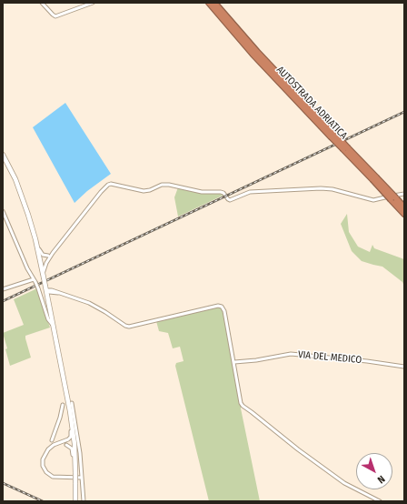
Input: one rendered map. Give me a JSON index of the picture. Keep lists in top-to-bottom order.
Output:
{
  "streets": {
    "highway": ["AUTOSTRADA ADRIATICA"],
    "street": ["VIA DEL MEDICO"]
  },
  "north": "bottom right"
}
